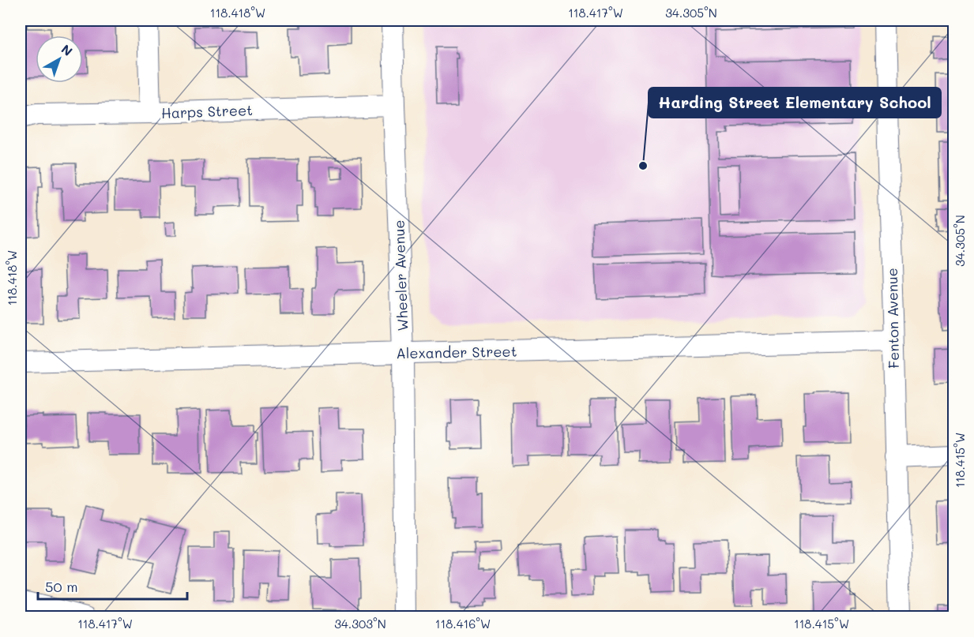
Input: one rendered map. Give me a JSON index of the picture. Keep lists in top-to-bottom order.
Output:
{
  "streets": {
    "street": [
      "Harps Street",
      "Wheeler Avenue",
      "Fenton Avenue",
      "Alexander Street"
    ]
  },
  "crossings": [
    ["Harps Street", "Wheeler Avenue"],
    ["Wheeler Avenue", "Alexander Street"],
    ["Fenton Avenue", "Alexander Street"]
  ],
  "places": ["Harding Street Elementary School"],
  "scale_bar": "50 m",
  "north": "top right",
  "coordinates": [
    "118.418°W",
    "118.417°W",
    "34.305°N",
    "118.415°W",
    "34.303°N",
    "118.416°W"
  ]
}
